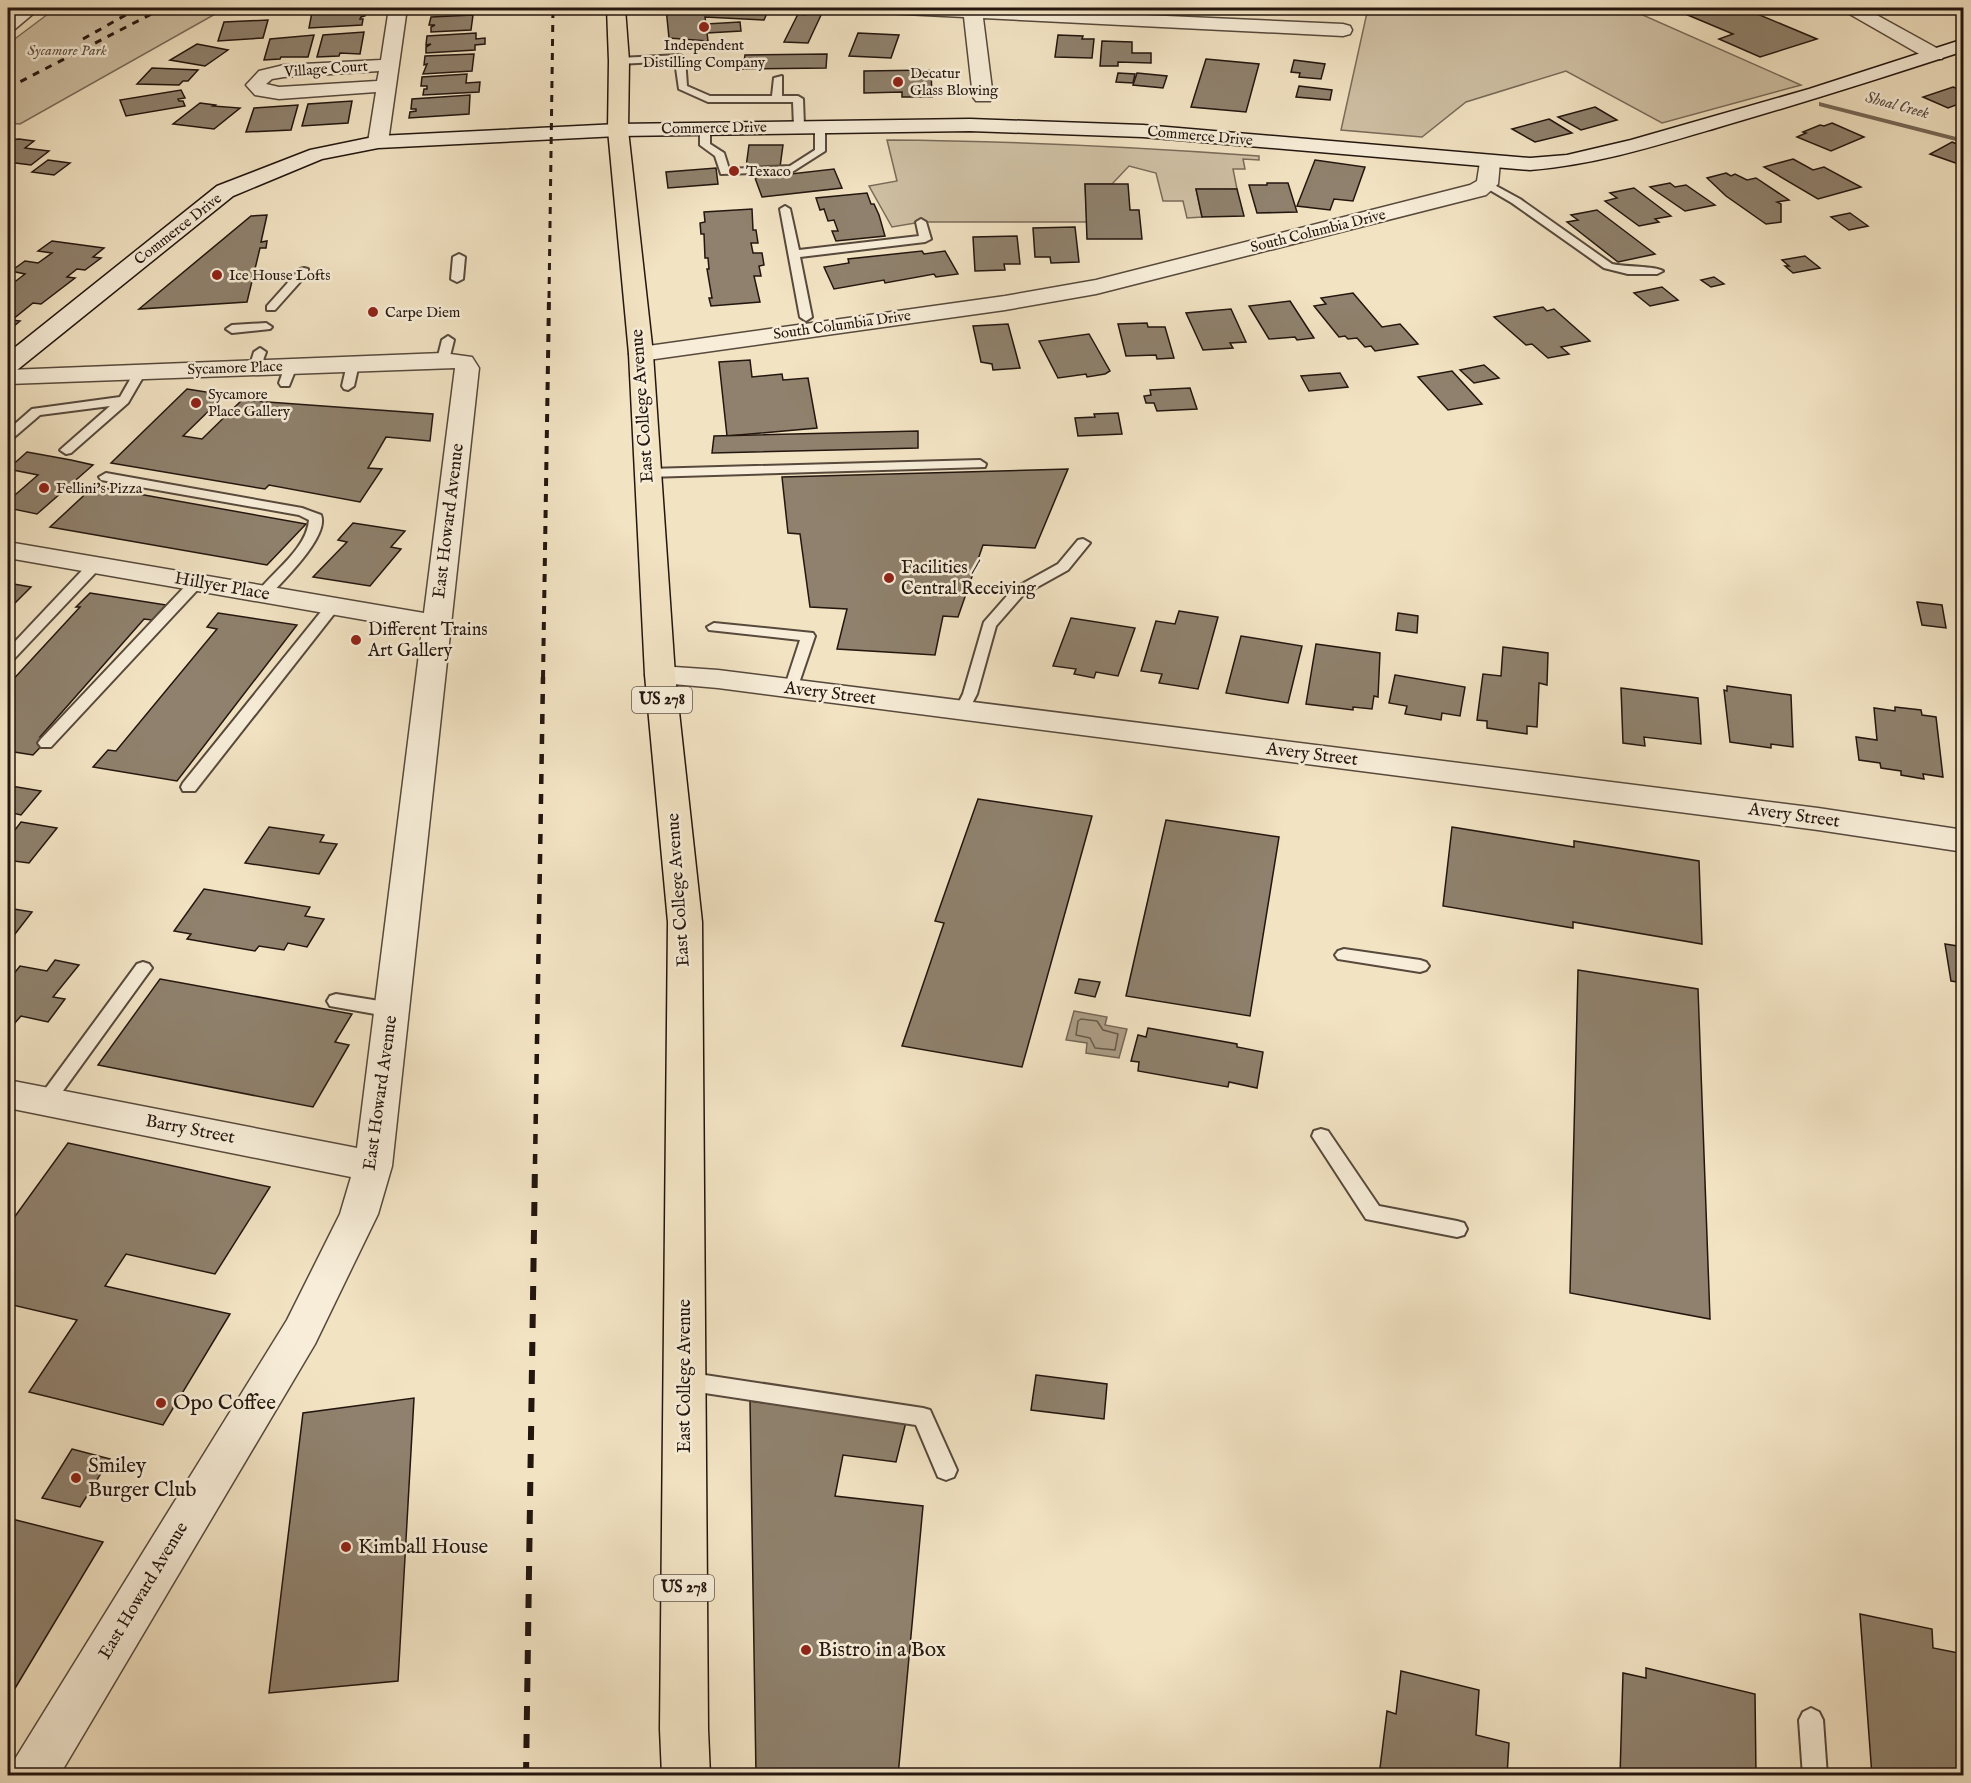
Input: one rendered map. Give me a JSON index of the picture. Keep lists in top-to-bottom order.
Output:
{
  "streets": {
    "main road": ["East College Avenue", "US 278"],
    "street": [
      "Village Court",
      "Commerce Drive",
      "South Columbia Drive",
      "Sycamore Place",
      "East Howard Avenue",
      "Hillyer Place",
      "Avery Street",
      "Barry Street"
    ]
  },
  "crossings": [
    ["Commerce Drive", "South Columbia Drive"],
    ["Commerce Drive", "East College Avenue"],
    ["South Columbia Drive", "East College Avenue"],
    ["Sycamore Place", "East Howard Avenue"],
    ["East College Avenue", "Avery Street"],
    ["East Howard Avenue", "Hillyer Place"],
    ["East Howard Avenue", "Barry Street"]
  ],
  "water": ["Shoal Creek"],
  "parks": ["Sycamore Park"],
  "places": [
    "Independent Distilling Company",
    "Decatur Glass Blowing",
    "Texaco",
    "Ice House Lofts",
    "Carpe Diem",
    "Sycamore Place Gallery",
    "Fellini's Pizza",
    "Facilities / Central Receiving",
    "Different Trains Art Gallery",
    "Opo Coffee",
    "Smiley Burger Club",
    "Kimball House",
    "Bistro in a Box"
  ]
}
